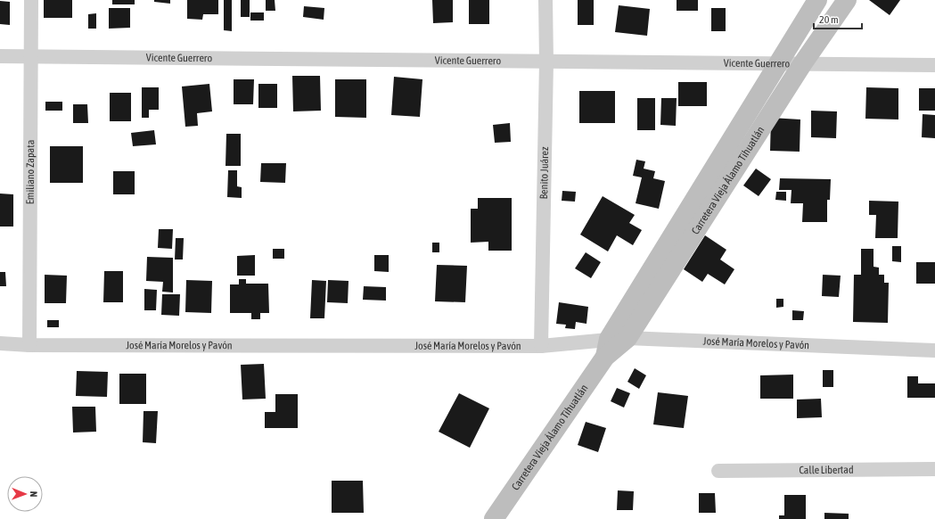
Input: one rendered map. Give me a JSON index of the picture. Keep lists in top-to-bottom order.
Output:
{
  "streets": {
    "main road": ["Carretera Vieja Álamo Tihuatlán"],
    "street": [
      "Vicente Guerrero",
      "Emiliano Zapata",
      "Benito Juárez",
      "José María Morelos y Pavón",
      "Calle Libertad"
    ]
  },
  "crossings": [
    ["Vicente Guerrero", "Emiliano Zapata"],
    ["Vicente Guerrero", "Benito Juárez"],
    ["Vicente Guerrero", "Carretera Vieja Álamo Tihuatlán"],
    ["Emiliano Zapata", "José María Morelos y Pavón"],
    ["Benito Juárez", "José María Morelos y Pavón"],
    ["Carretera Vieja Álamo Tihuatlán", "José María Morelos y Pavón"]
  ],
  "scale_bar": "20 m",
  "north": "right"
}
